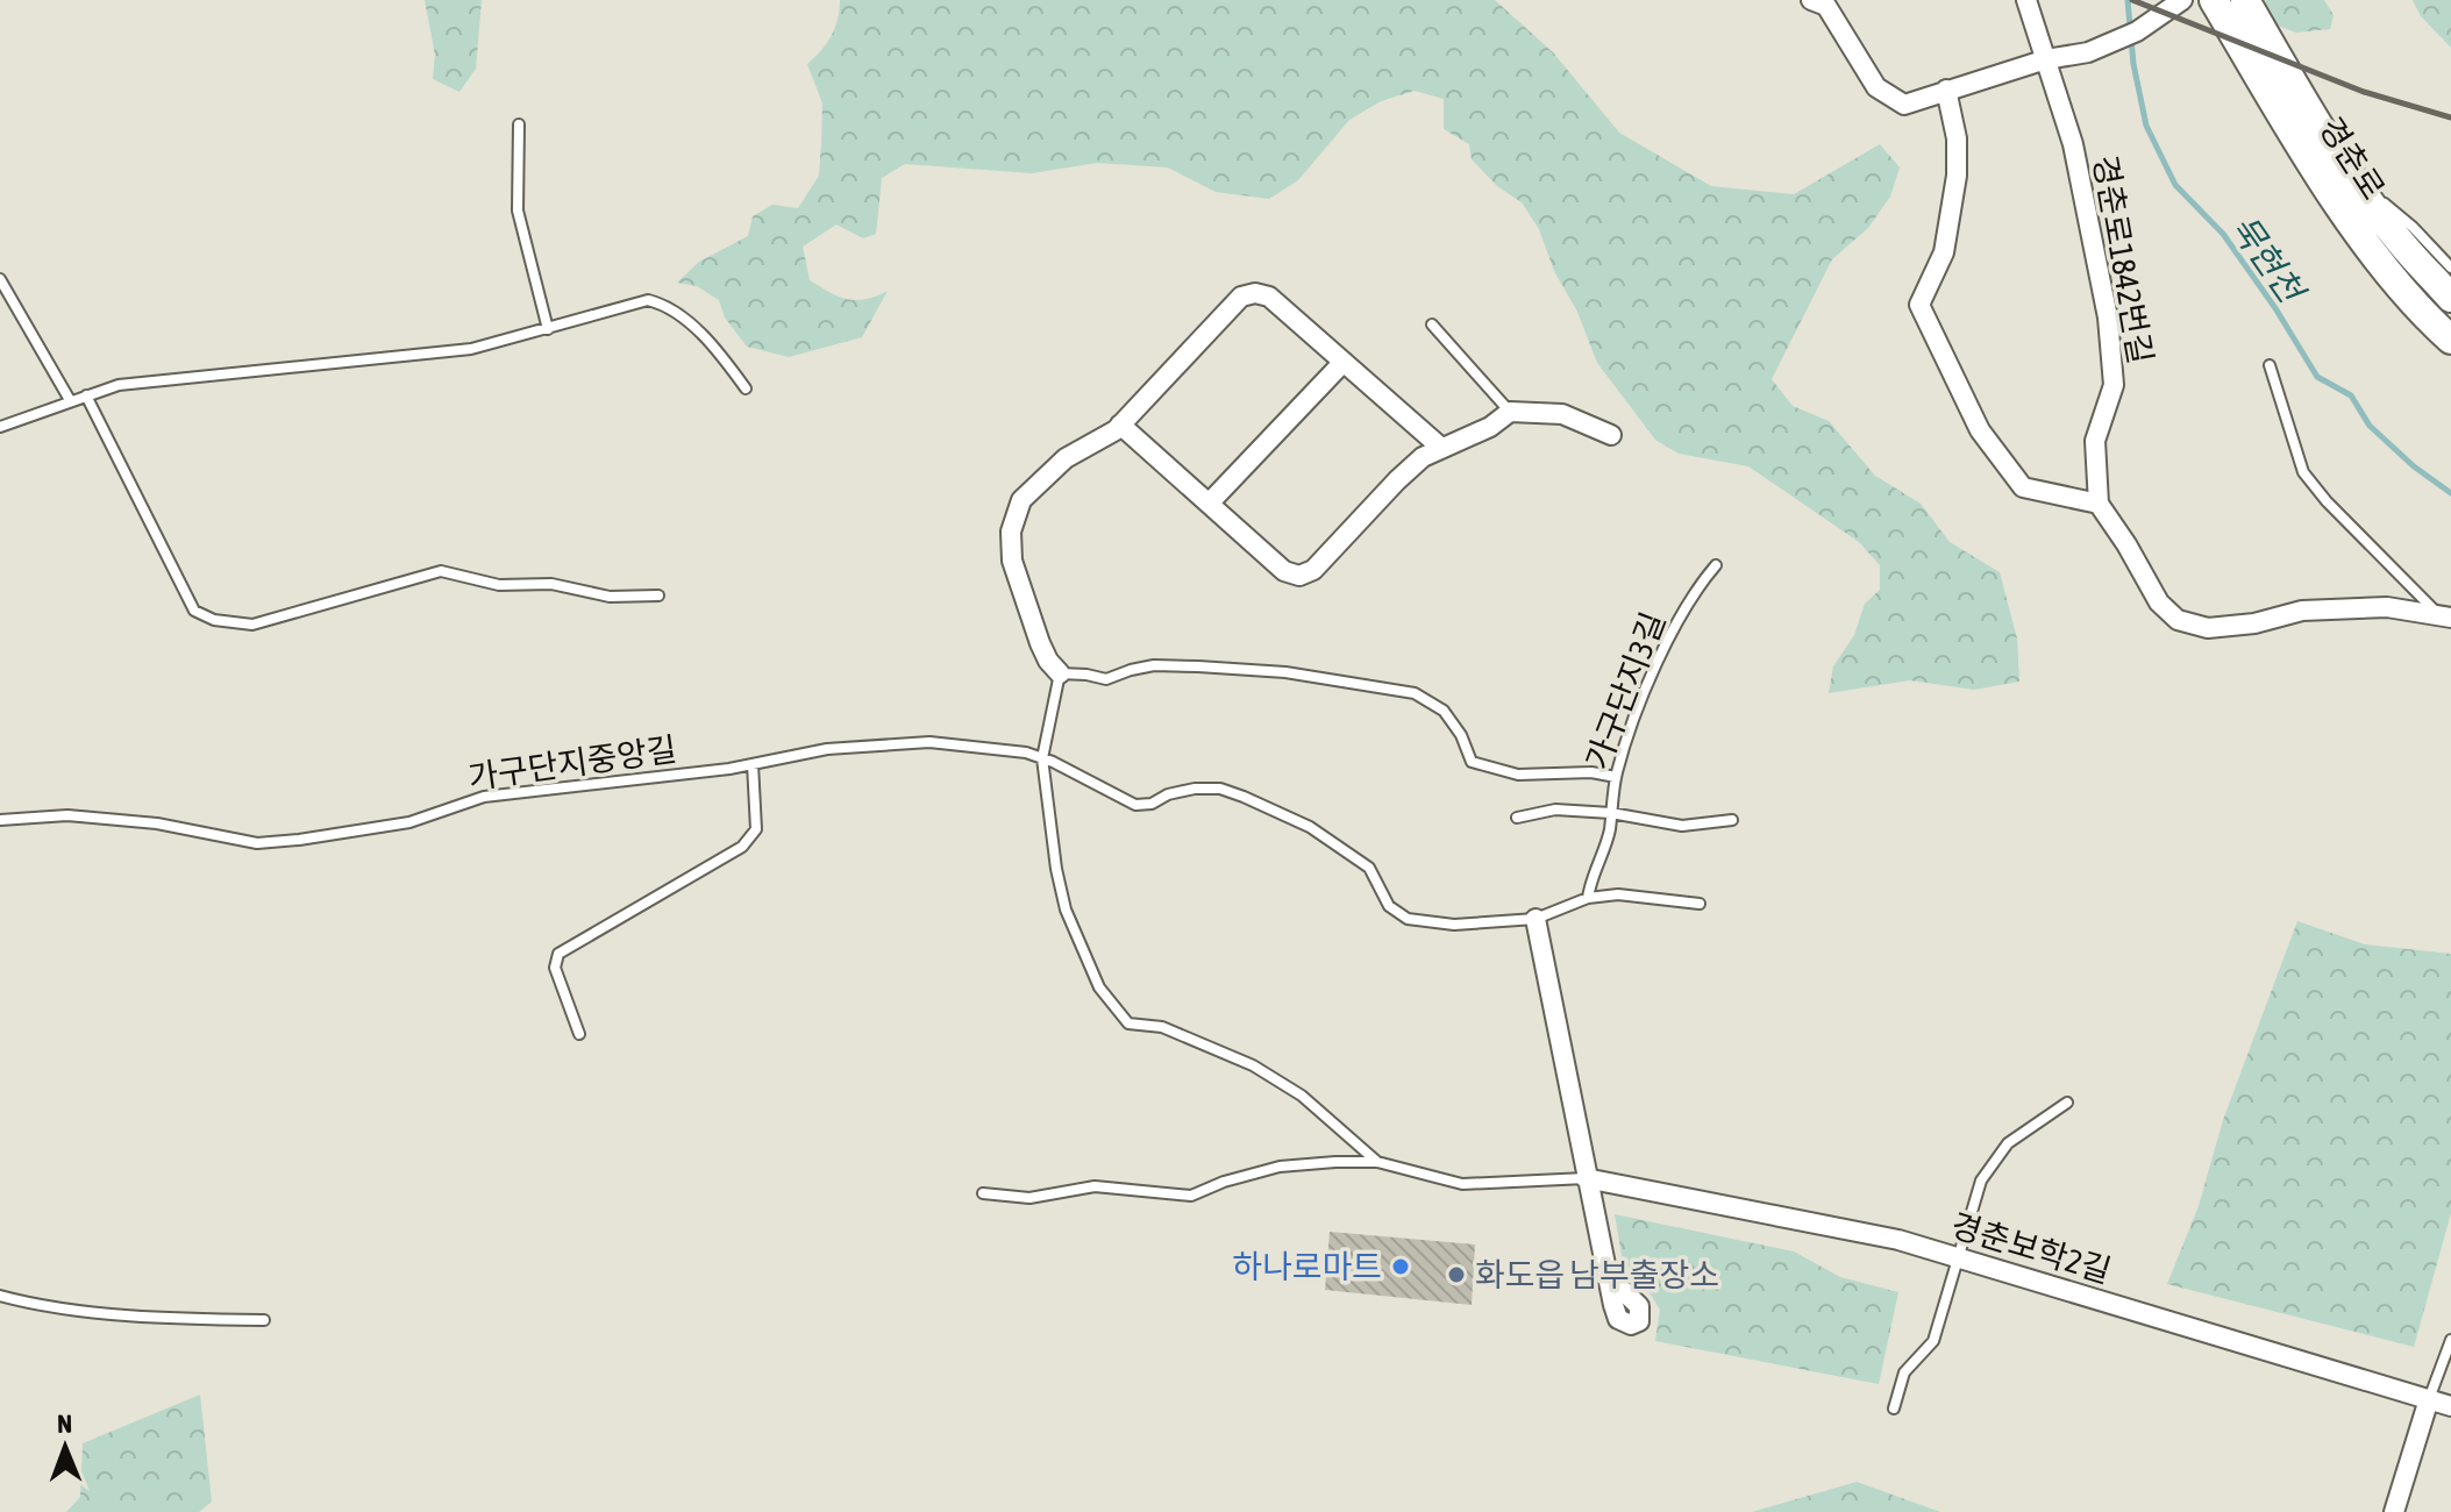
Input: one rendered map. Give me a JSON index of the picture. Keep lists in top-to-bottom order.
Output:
{
  "streets": {
    "street": ["경춘로", "경춘로1842번길", "경춘보학2길"],
    "lane": ["가구단지3길", "가구단지중앙길"]
  },
  "crossings": [
    ["가구단지3길", "가구단지중앙길"]
  ],
  "water": ["묵현천"],
  "places": ["하나로마트", "화도읍 남부출장소"],
  "north": "top"
}
